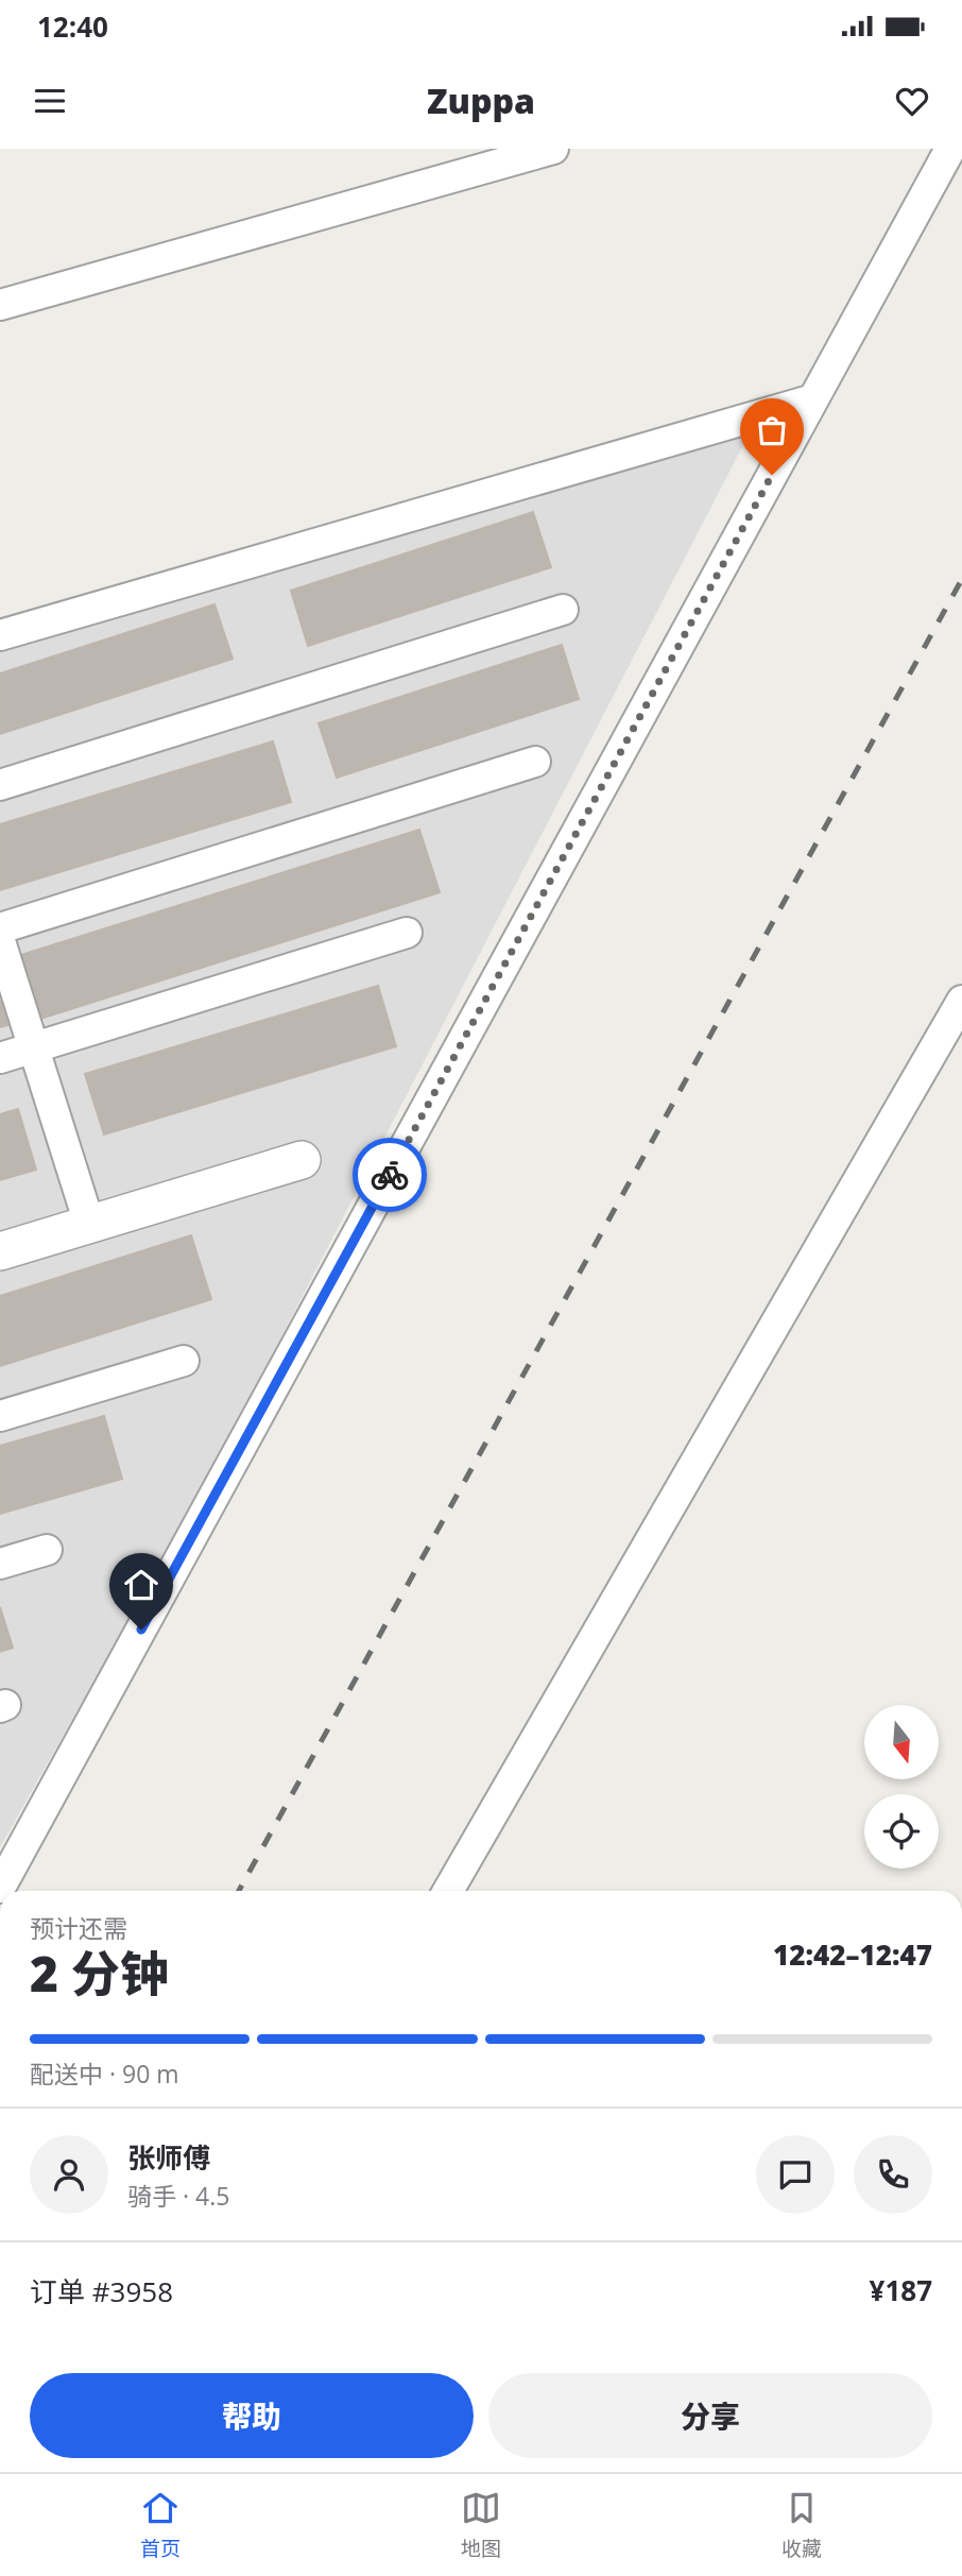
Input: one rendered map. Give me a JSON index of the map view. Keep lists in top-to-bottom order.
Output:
{
  "north": "bottom",
  "page": {
    "status": "12:40",
    "header": "Zuppa",
    "heading": ["2 分钟", "预计还需", "12:42–12:47"],
    "panel": [
      "张师傅",
      "骑手 · 4.5",
      "订单 #3958",
      "¥187"
    ],
    "bar": "配送中 · 90 m",
    "buttons": ["帮助", "分享"],
    "tabs": ["首页", "地图", "收藏"]
  }
}
